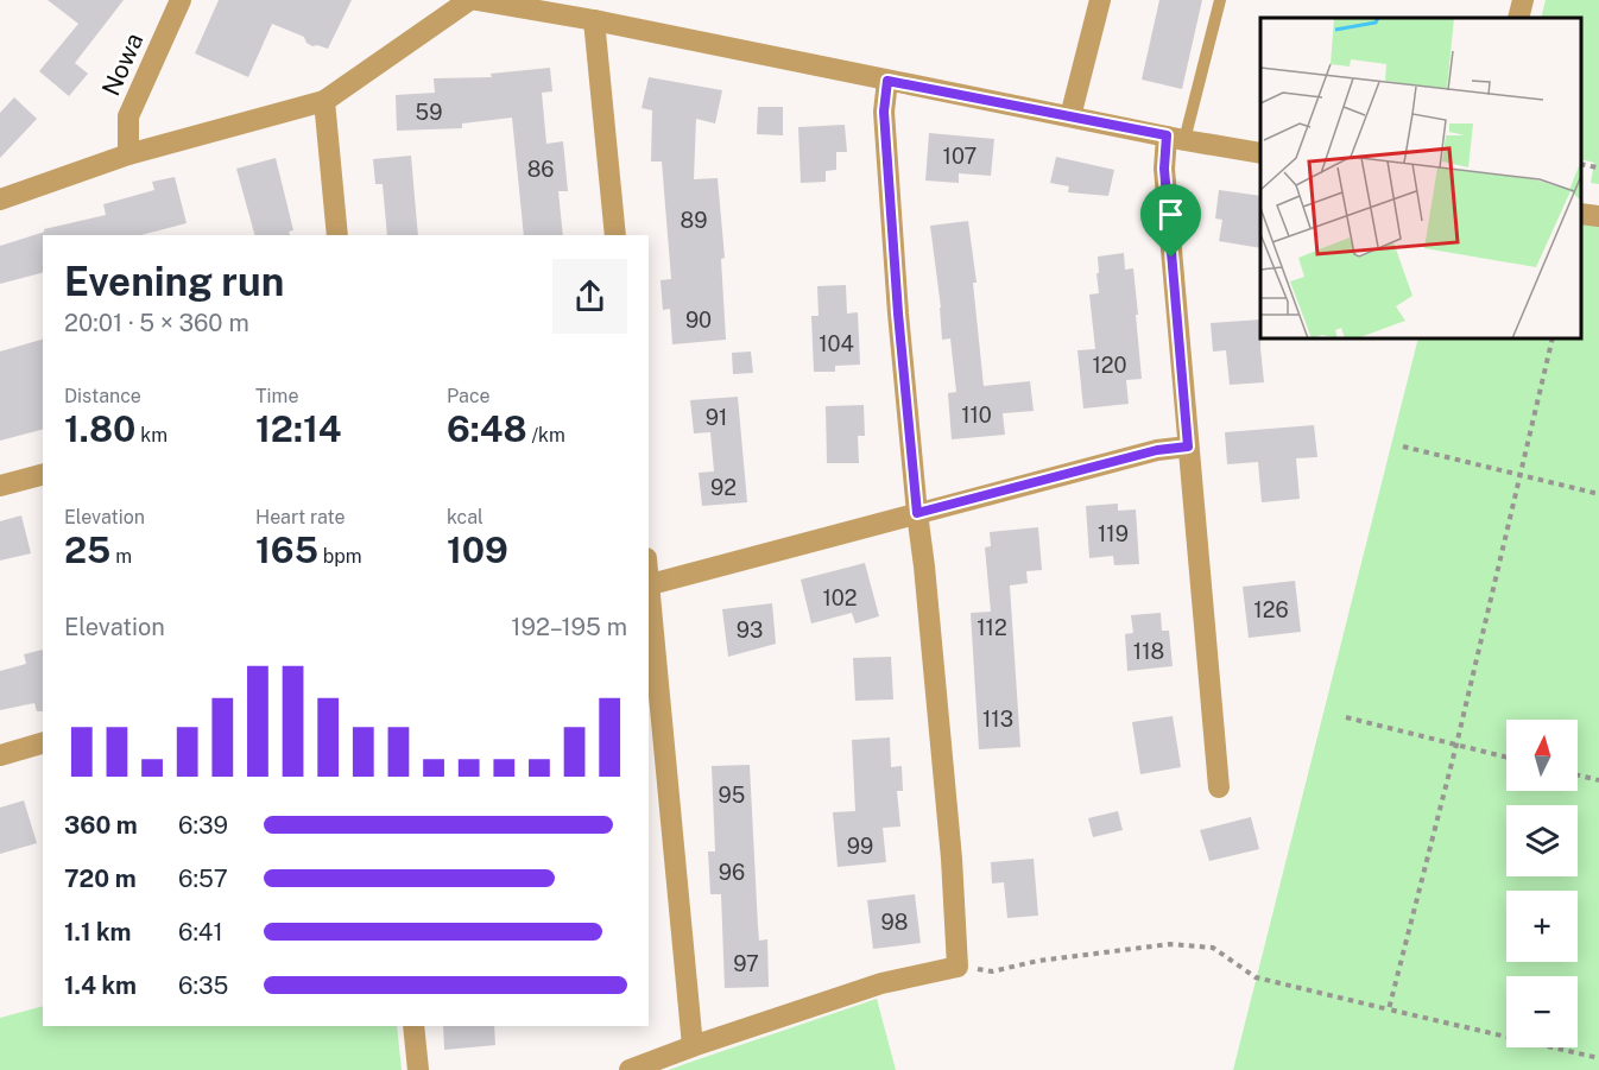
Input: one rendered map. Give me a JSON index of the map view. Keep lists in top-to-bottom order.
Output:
{
  "streets": {
    "street": ["Nowa"]
  },
  "house_numbers": [
    "59",
    "107",
    "86",
    "89",
    "90",
    "104",
    "120",
    "110",
    "91",
    "92",
    "119",
    "102",
    "126",
    "112",
    "93",
    "118",
    "113",
    "95",
    "99",
    "96",
    "98",
    "97"
  ],
  "north": "top",
  "page": {
    "heading": ["Evening run", "20:01 · 5 × 360 m"],
    "stats": [
      ["Distance", "1.80 km"],
      ["Time", "12:14"],
      ["Pace", "6:48 /km"],
      ["Elevation", "25 m"],
      ["Heart rate", "165 bpm"],
      ["kcal", "109"]
    ],
    "chart": ["Elevation", "192–195 m"],
    "map_buttons": ["+", "−"],
    "list": [
      {
        "name": "360 m",
        "note": "6:39"
      },
      {
        "name": "720 m",
        "note": "6:57"
      },
      {
        "name": "1.1 km",
        "note": "6:41"
      },
      {
        "name": "1.4 km",
        "note": "6:35"
      }
    ]
  }
}
